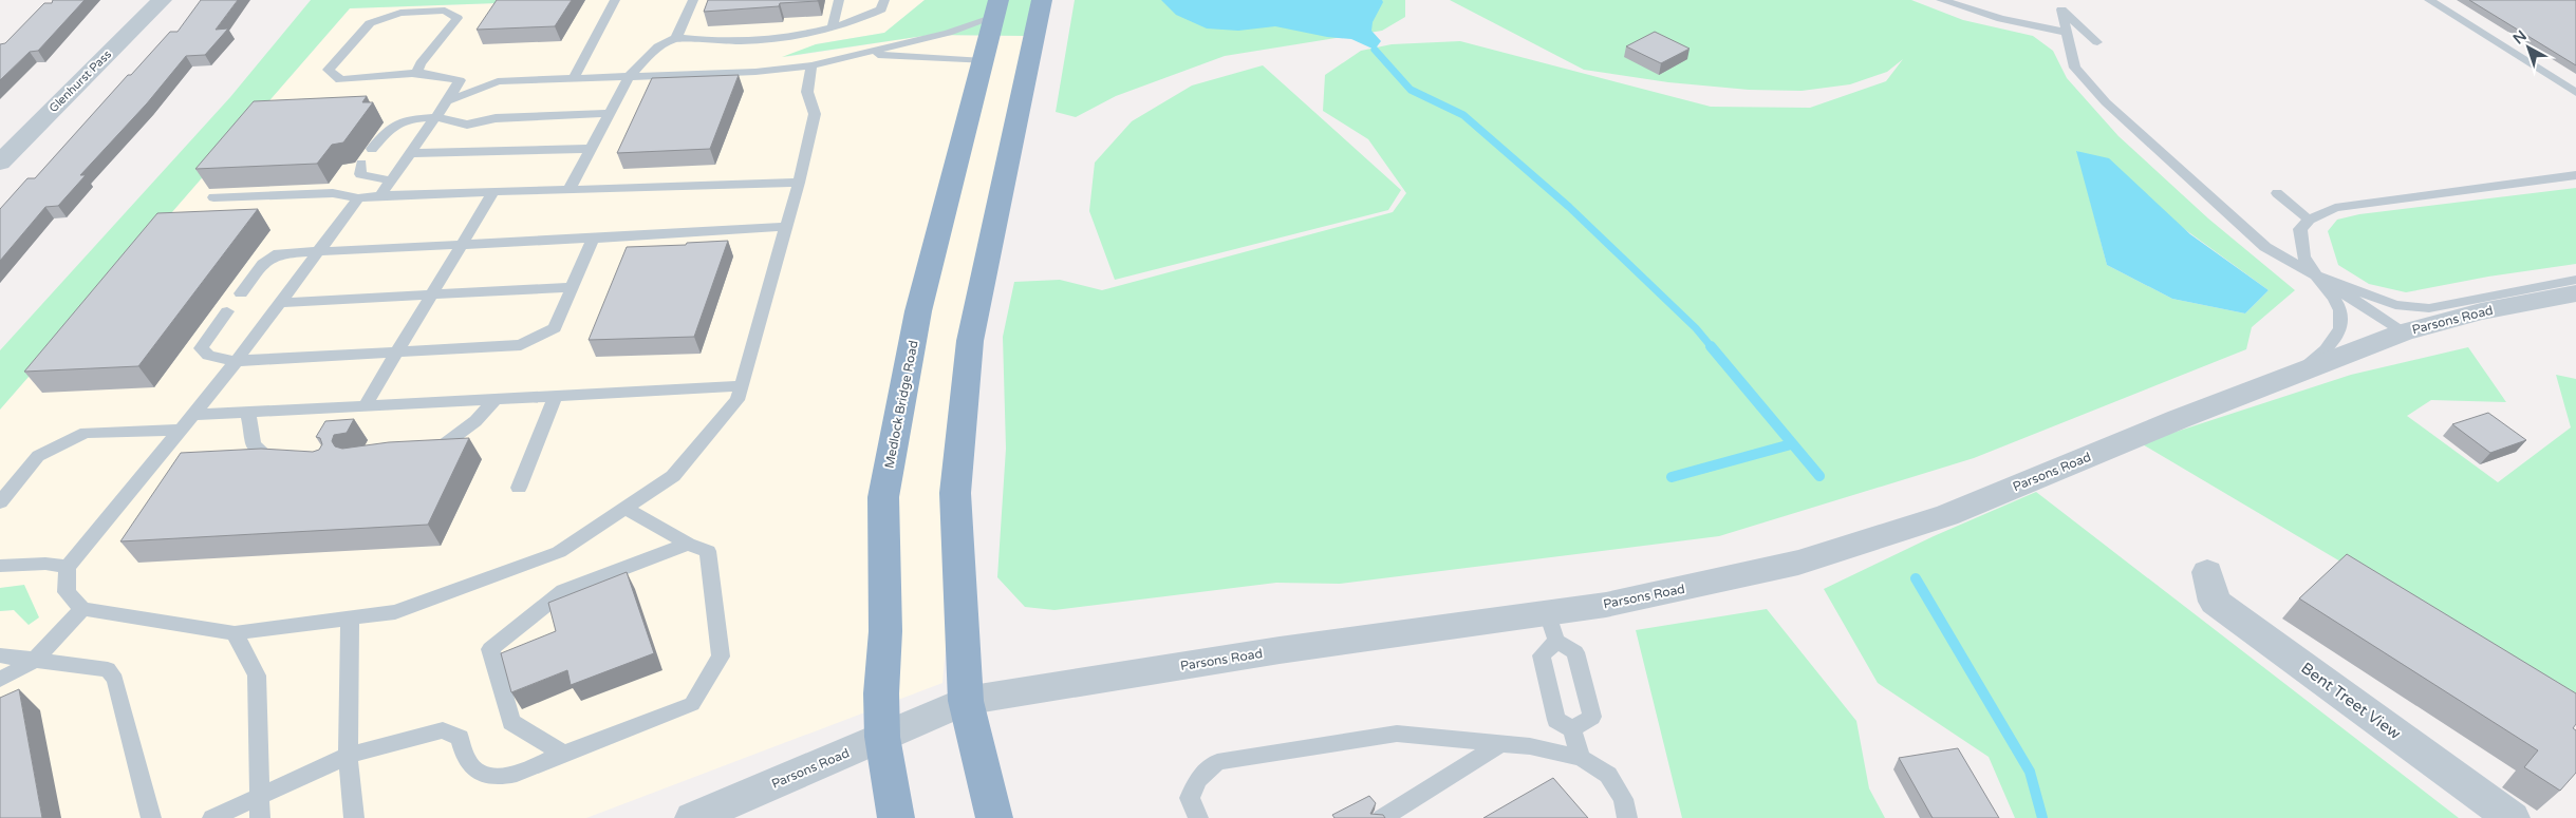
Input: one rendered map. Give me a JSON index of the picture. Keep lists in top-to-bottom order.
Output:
{
  "streets": {
    "highway": ["Medlock Bridge Road"],
    "street": ["Glenhurst Pass", "Parsons Road", "Bent Treet View"]
  },
  "crossings": [
    ["Parsons Road", "Medlock Bridge Road"]
  ],
  "north": "top left"
}
